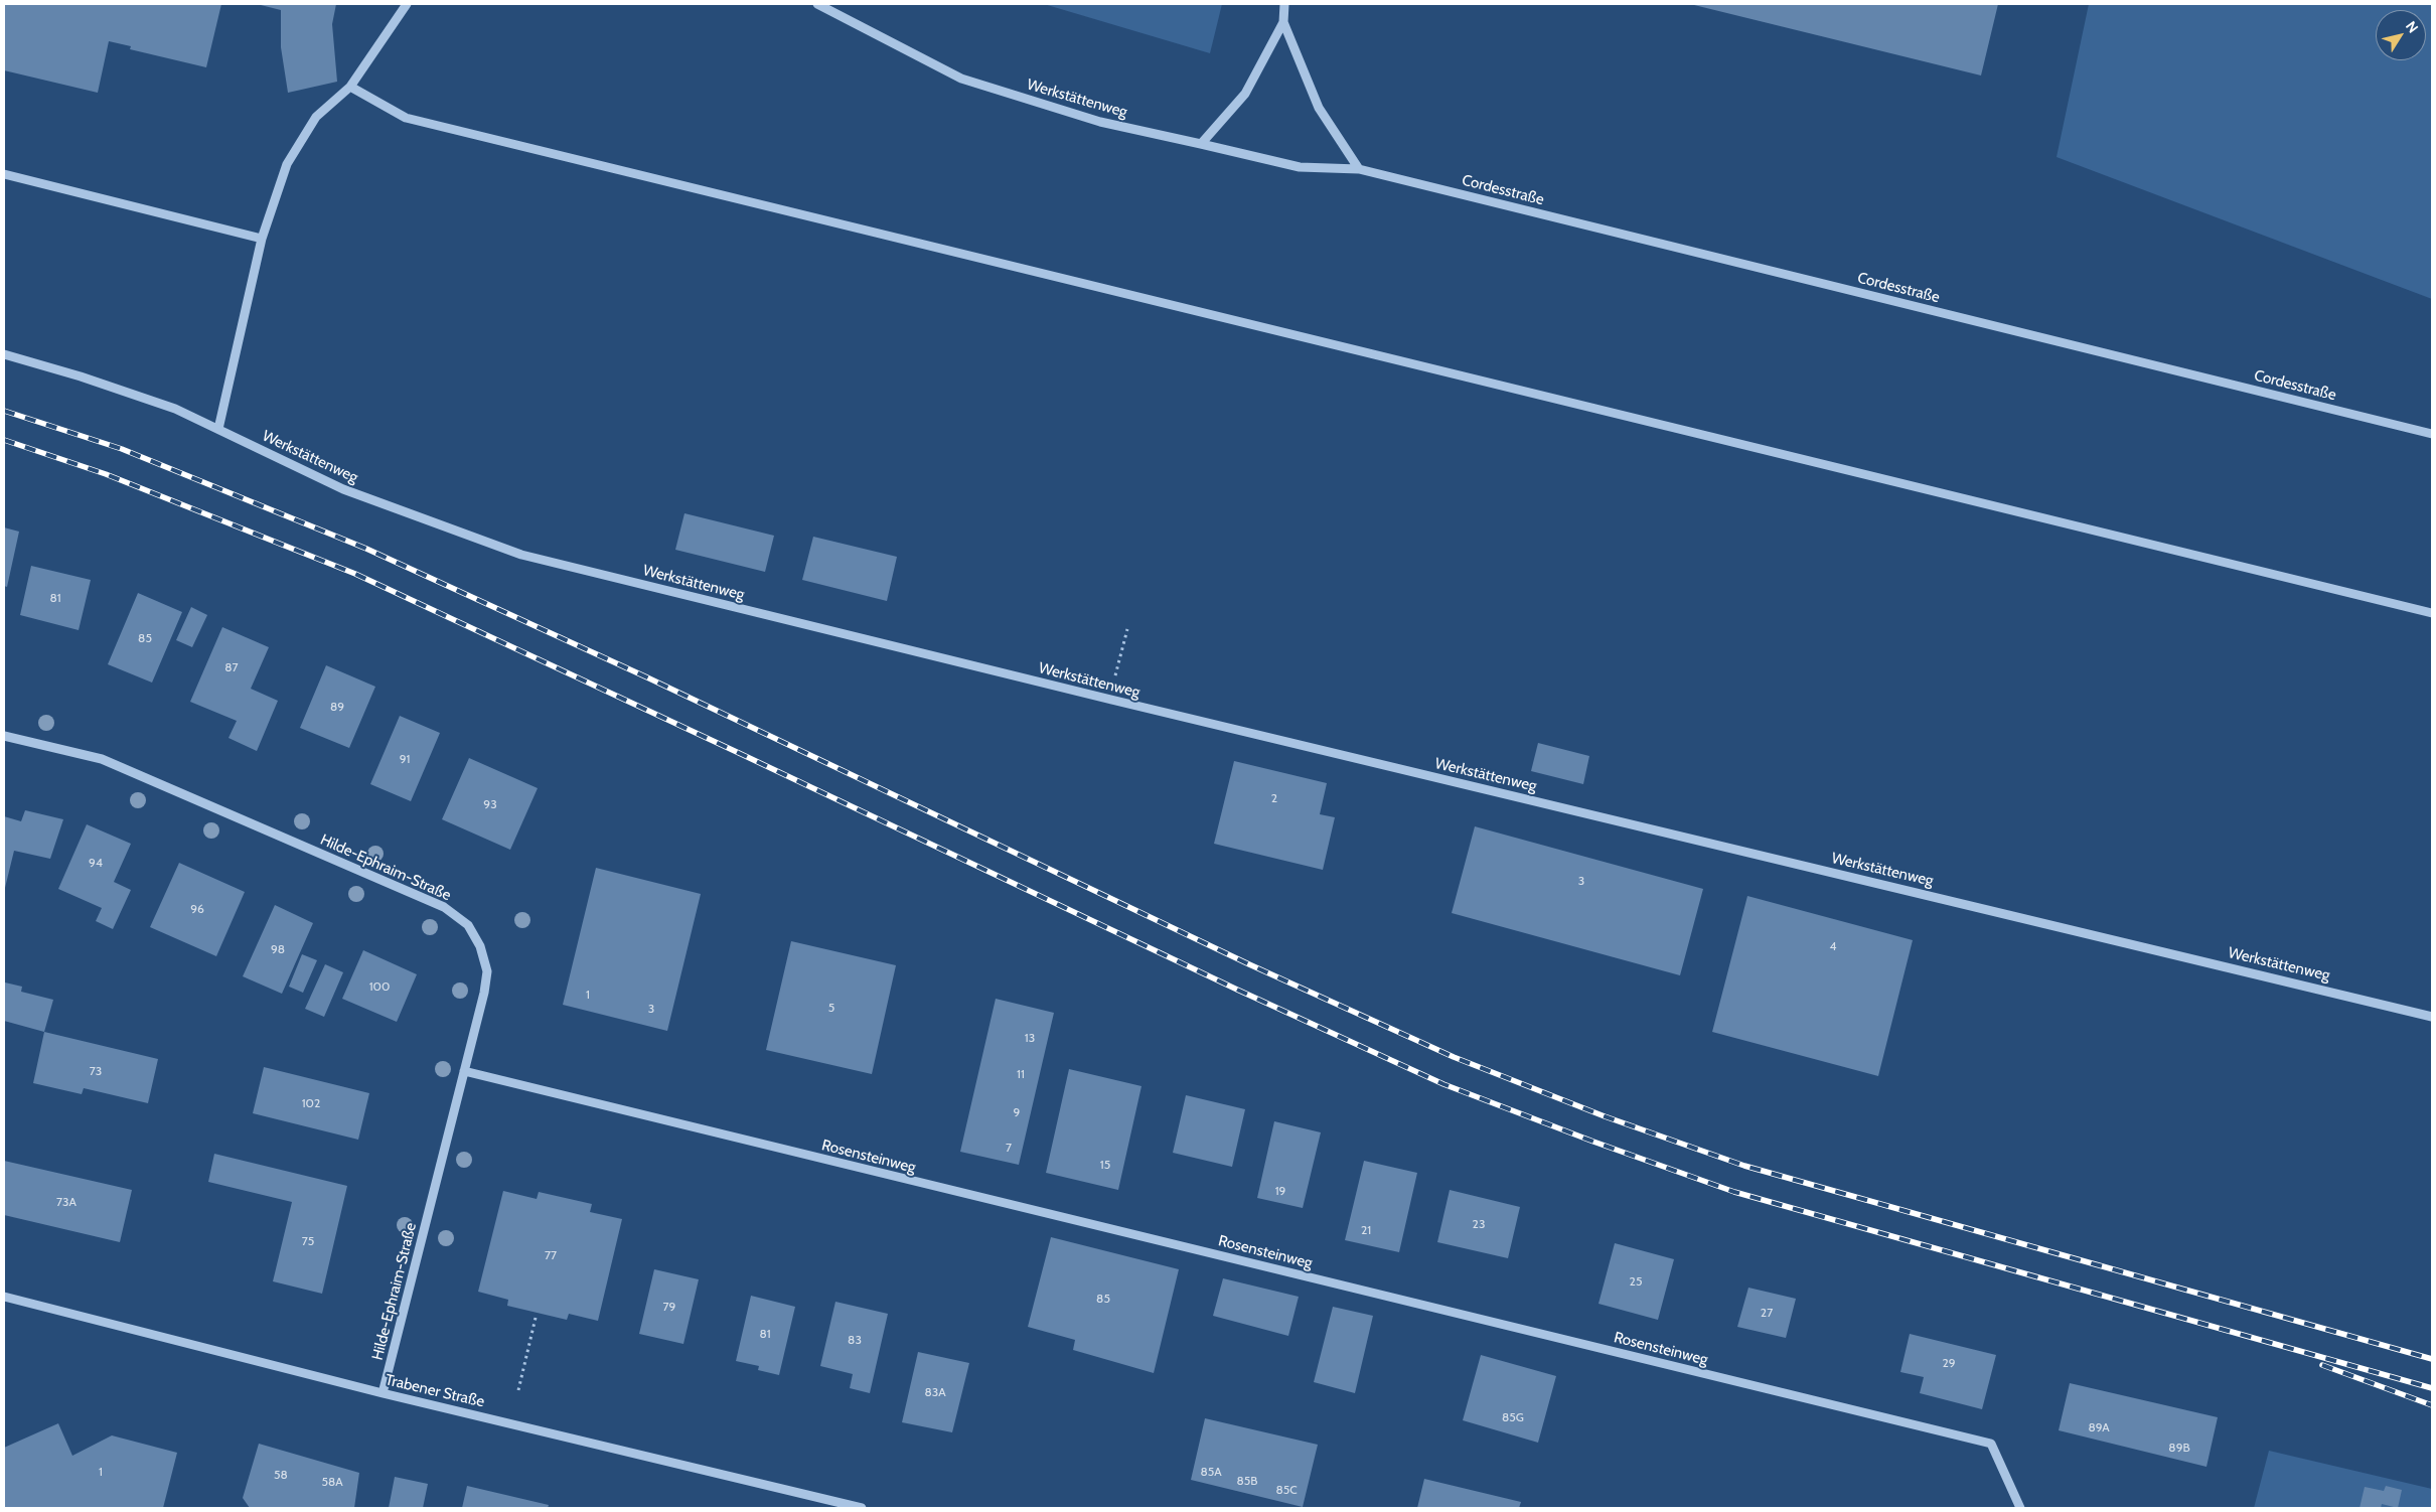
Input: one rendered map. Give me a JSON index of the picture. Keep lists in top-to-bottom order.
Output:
{
  "streets": {
    "street": [
      "Werkstättenweg",
      "Cordesstraße",
      "Hilde-Ephraim-Straße",
      "Rosensteinweg",
      "Trabener Straße"
    ]
  },
  "crossings": [
    ["Werkstättenweg", "Cordesstraße"],
    ["Hilde-Ephraim-Straße", "Rosensteinweg"],
    ["Hilde-Ephraim-Straße", "Trabener Straße"]
  ],
  "house_numbers": [
    "81",
    "85",
    "87",
    "89",
    "91",
    "2",
    "93",
    "94",
    "3",
    "96",
    "4",
    "98",
    "100",
    "1",
    "5",
    "3",
    "13",
    "73",
    "11",
    "102",
    "9",
    "7",
    "15",
    "19",
    "73A",
    "23",
    "21",
    "75",
    "77",
    "25",
    "85",
    "79",
    "27",
    "81",
    "83",
    "29",
    "83A",
    "85G",
    "89A",
    "89B",
    "1",
    "85A",
    "58",
    "85B",
    "58A",
    "85C"
  ],
  "north": "top right"
}
